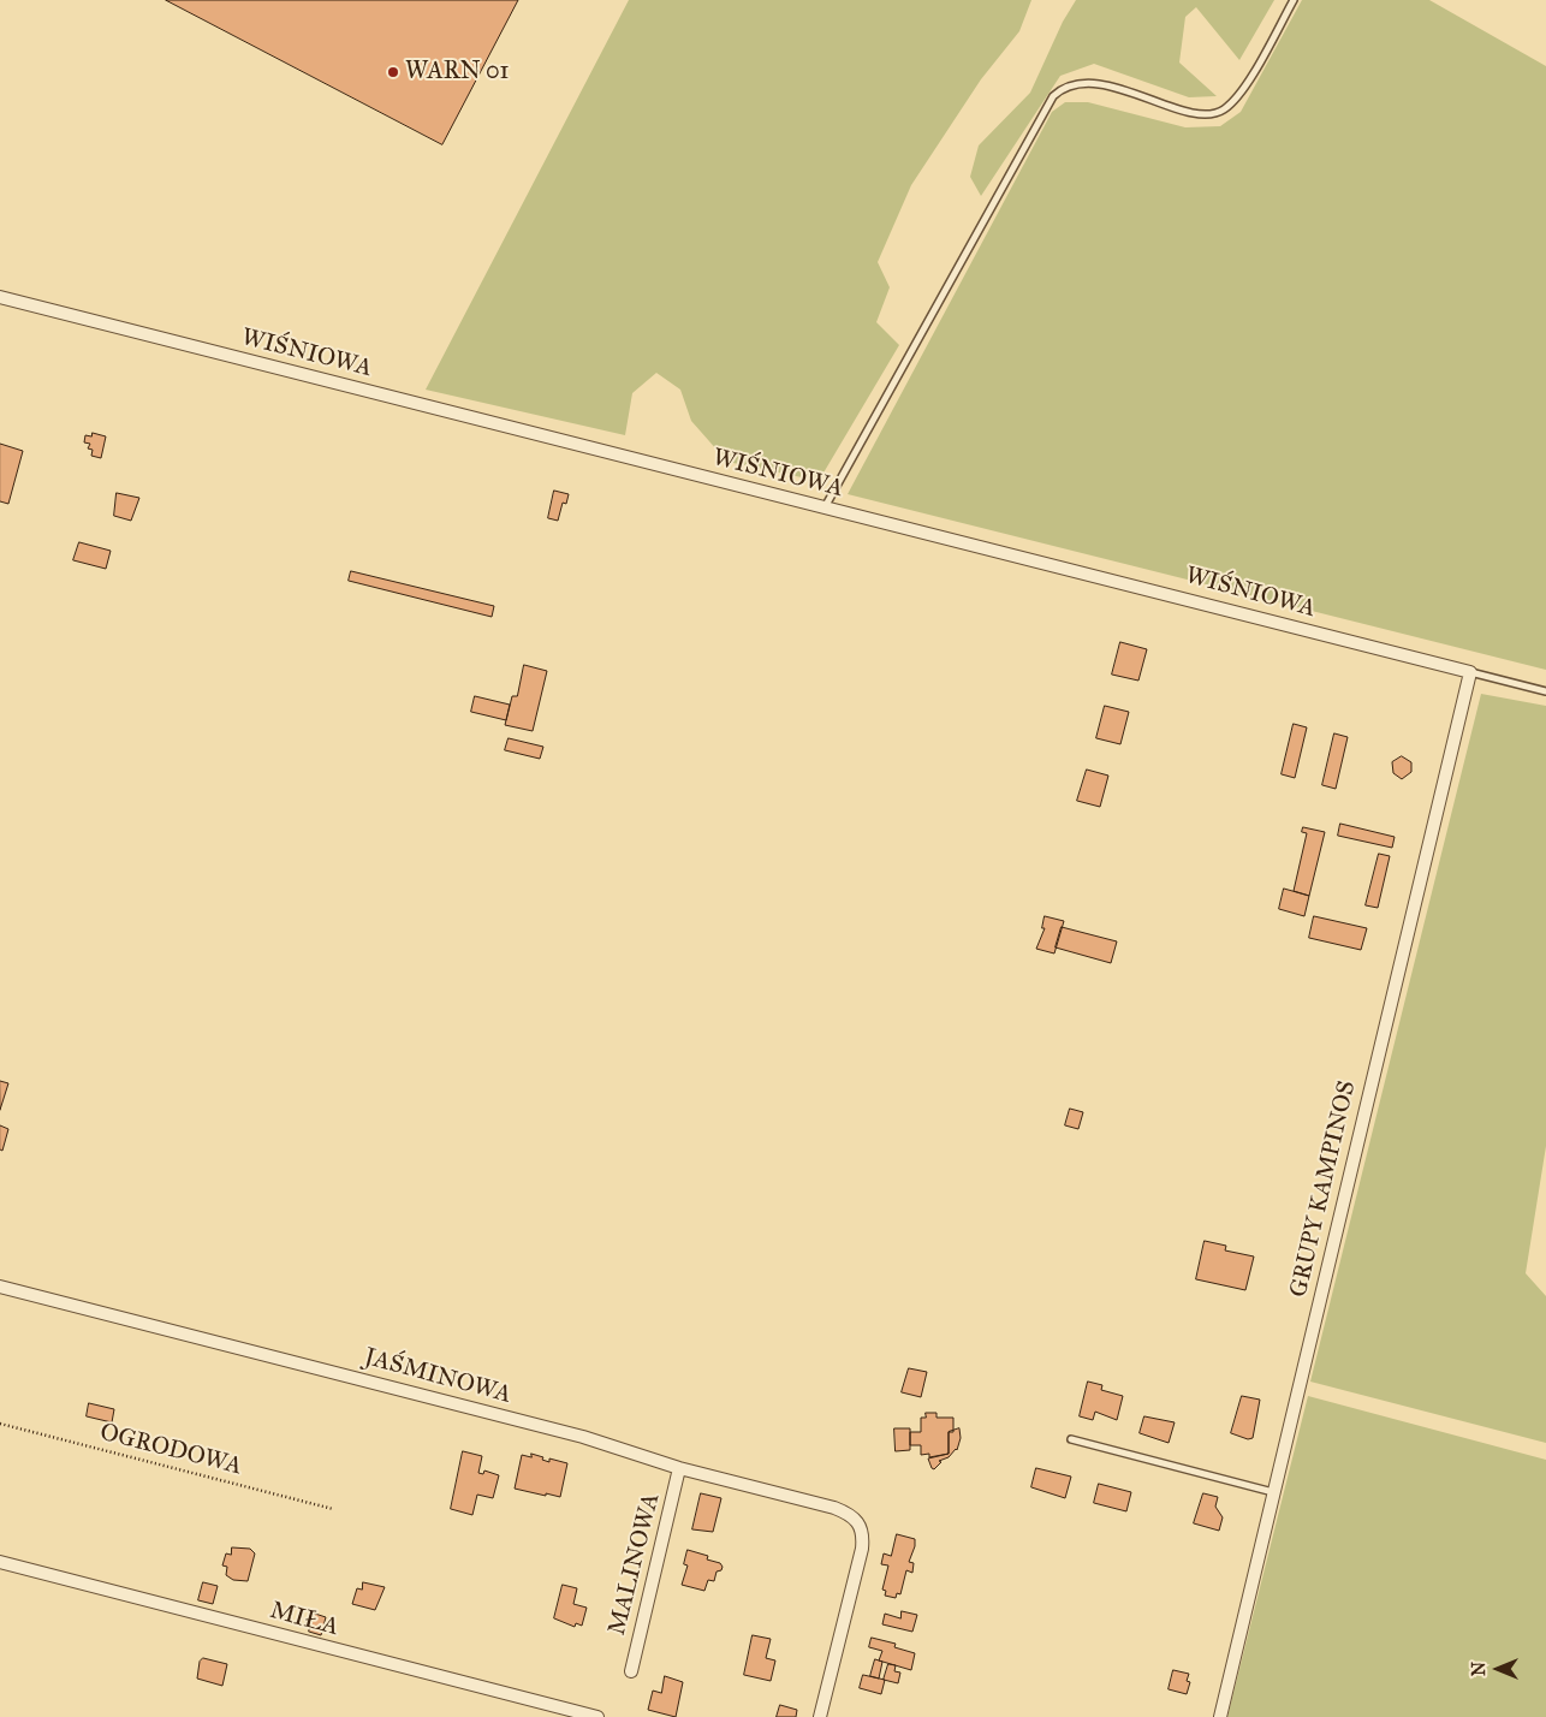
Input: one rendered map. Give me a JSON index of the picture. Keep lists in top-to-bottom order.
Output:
{
  "streets": {
    "street": [
      "WIŚNIOWA",
      "GRUPY KAMPINOS",
      "JAŚMINOWA",
      "MALINOWA",
      "MIŁA"
    ],
    "path": ["OGRODOWA"]
  },
  "crossings": [
    ["WIŚNIOWA", "GRUPY KAMPINOS"],
    ["JAŚMINOWA", "MALINOWA"]
  ],
  "places": ["WARN 01"],
  "north": "left"
}
